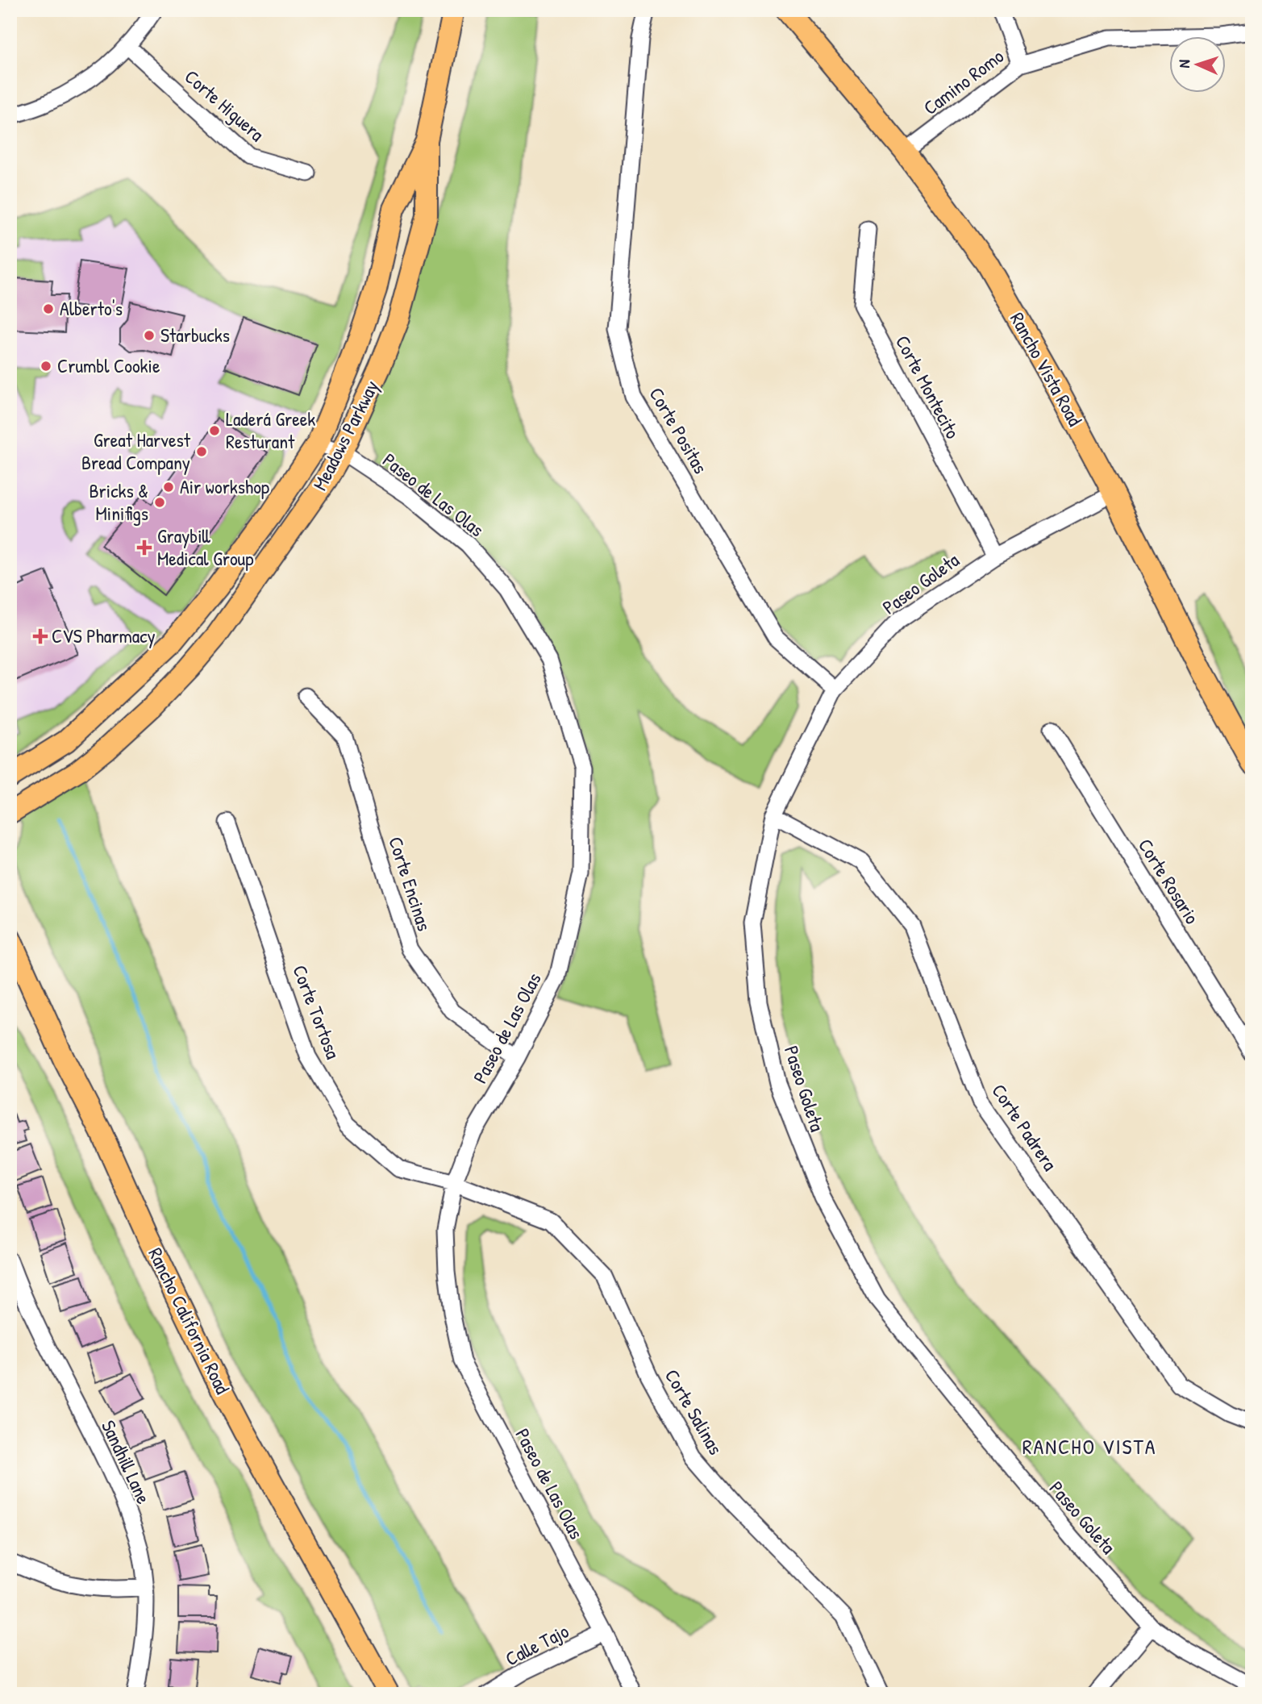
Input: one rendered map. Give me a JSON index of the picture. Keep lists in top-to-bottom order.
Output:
{
  "streets": {
    "main road": ["Rancho Vista Road", "Meadows Parkway", "Rancho California Road"],
    "street": [
      "Camino Romo",
      "Corte Higuera",
      "Corte Montecito",
      "Corte Positas",
      "Paseo de Las Olas",
      "Paseo Goleta",
      "Corte Rosario",
      "Corte Encinas",
      "Corte Tortosa",
      "Corte Padrera",
      "Corte Salinas",
      "Sandhill Lane",
      "Calle Tajo"
    ]
  },
  "crossings": [
    ["Camino Romo", "Rancho Vista Road"],
    ["Rancho Vista Road", "Paseo Goleta"],
    ["Corte Montecito", "Paseo Goleta"],
    ["Corte Positas", "Paseo Goleta"],
    ["Meadows Parkway", "Paseo de Las Olas"],
    ["Paseo de Las Olas", "Corte Encinas"],
    ["Paseo de Las Olas", "Corte Tortosa"],
    ["Paseo de Las Olas", "Corte Salinas"],
    ["Paseo de Las Olas", "Calle Tajo"],
    ["Paseo Goleta", "Corte Padrera"],
    ["Corte Tortosa", "Corte Salinas"]
  ],
  "districts": ["RANCHO VISTA"],
  "places": {
    "other": [
      "Alberto's",
      "Starbucks",
      "Crumbl Cookie",
      "Laderá Greek Resturant",
      "Great Harvest Bread Company",
      "Air workshop",
      "Bricks & Minifigs"
    ],
    "health": ["Graybill Medical Group", "CVS Pharmacy"]
  },
  "north": "left"
}
